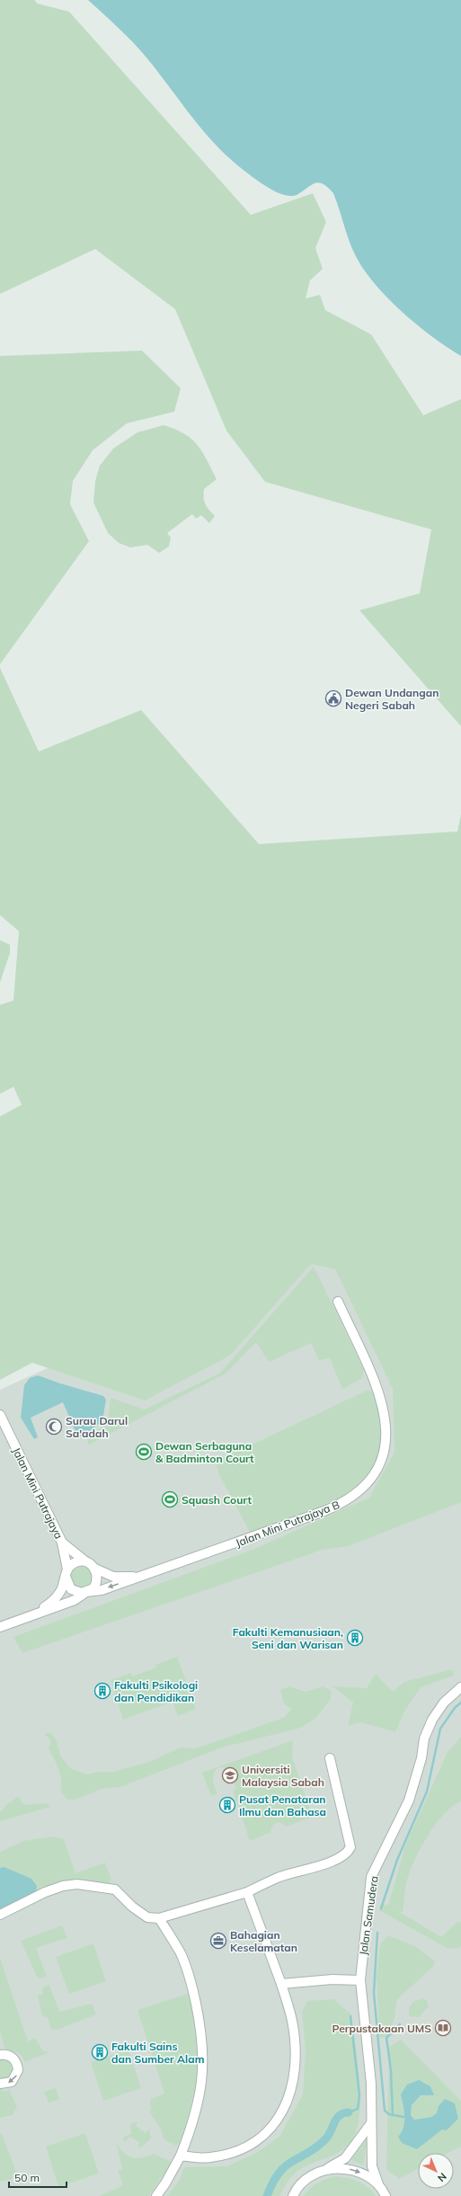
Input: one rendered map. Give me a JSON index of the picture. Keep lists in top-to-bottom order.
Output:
{
  "streets": {
    "street": ["Jalan Mini Putrajaya", "Jalan Mini Putrajaya B", "Jalan Samudera"]
  },
  "places": {
    "public building": ["Dewan Undangan Negeri Sabah"],
    "mosque": ["Surau Darul Sa'adah"],
    "sports": ["Dewan Serbaguna & Badminton Court", "Squash Court"],
    "building": [
      "Fakulti Kemanusiaan, Seni dan Warisan",
      "Fakulti Psikologi dan Pendidikan",
      "Pusat Penataran Ilmu dan Bahasa",
      "Fakulti Sains dan Sumber Alam"
    ],
    "school or university": ["Universiti Malaysia Sabah"],
    "office": ["Bahagian Keselamatan"],
    "library": ["Perpustakaan UMS"]
  },
  "scale_bar": "50 m",
  "north": "bottom right"
}
